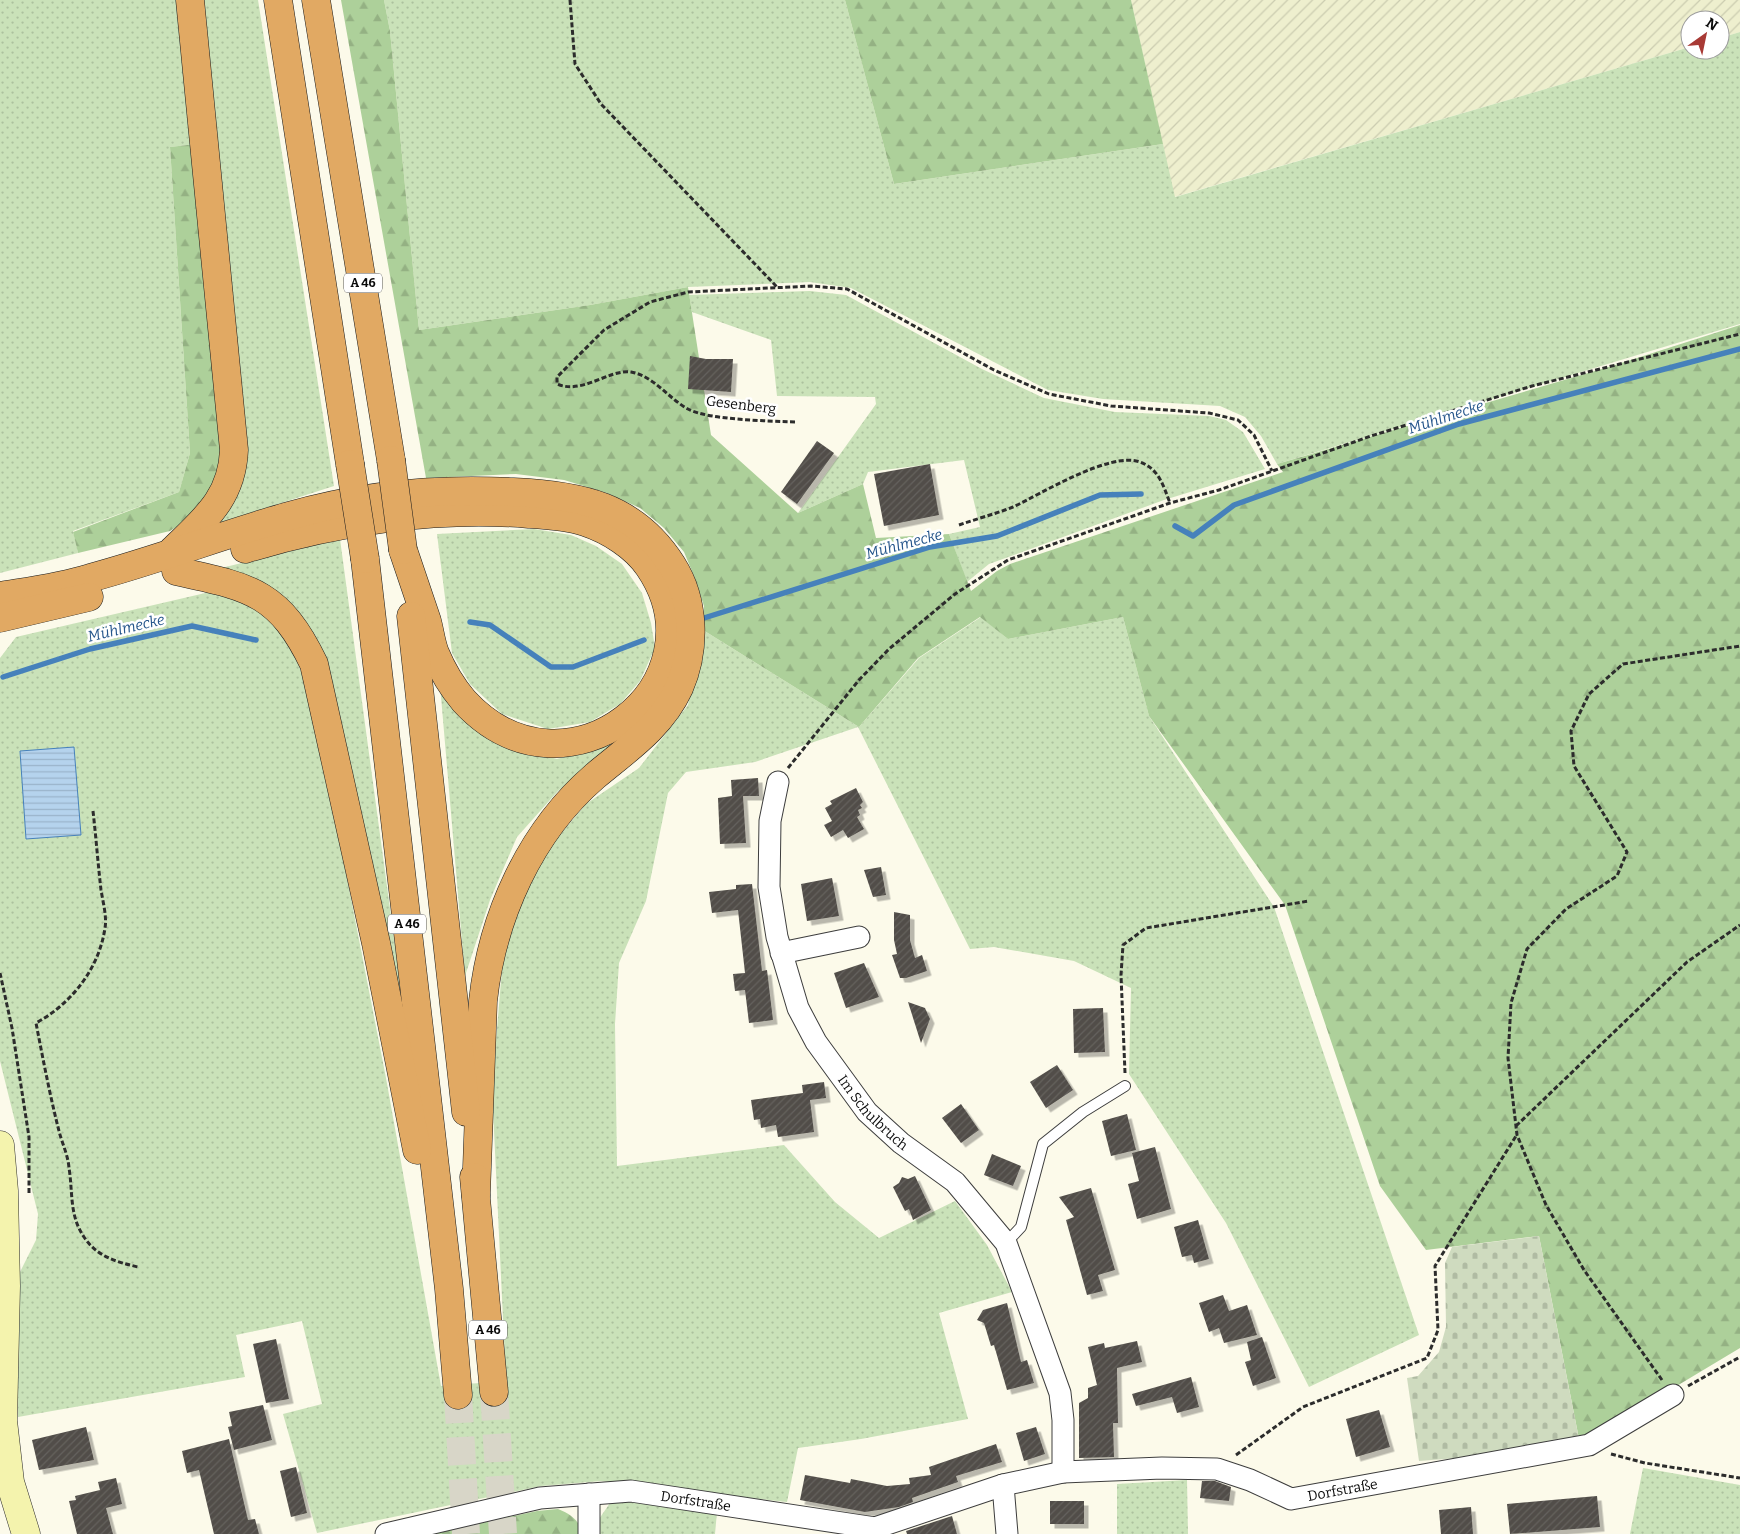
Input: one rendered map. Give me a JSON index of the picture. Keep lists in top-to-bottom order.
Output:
{
  "streets": {
    "highway": ["A 46"],
    "street": ["Im Schulbruch", "Dorfstraße"],
    "path": ["Gesenberg"]
  },
  "crossings": [
    ["Im Schulbruch", "Dorfstraße"]
  ],
  "water": ["Mühlmecke"],
  "north": "top right"
}
